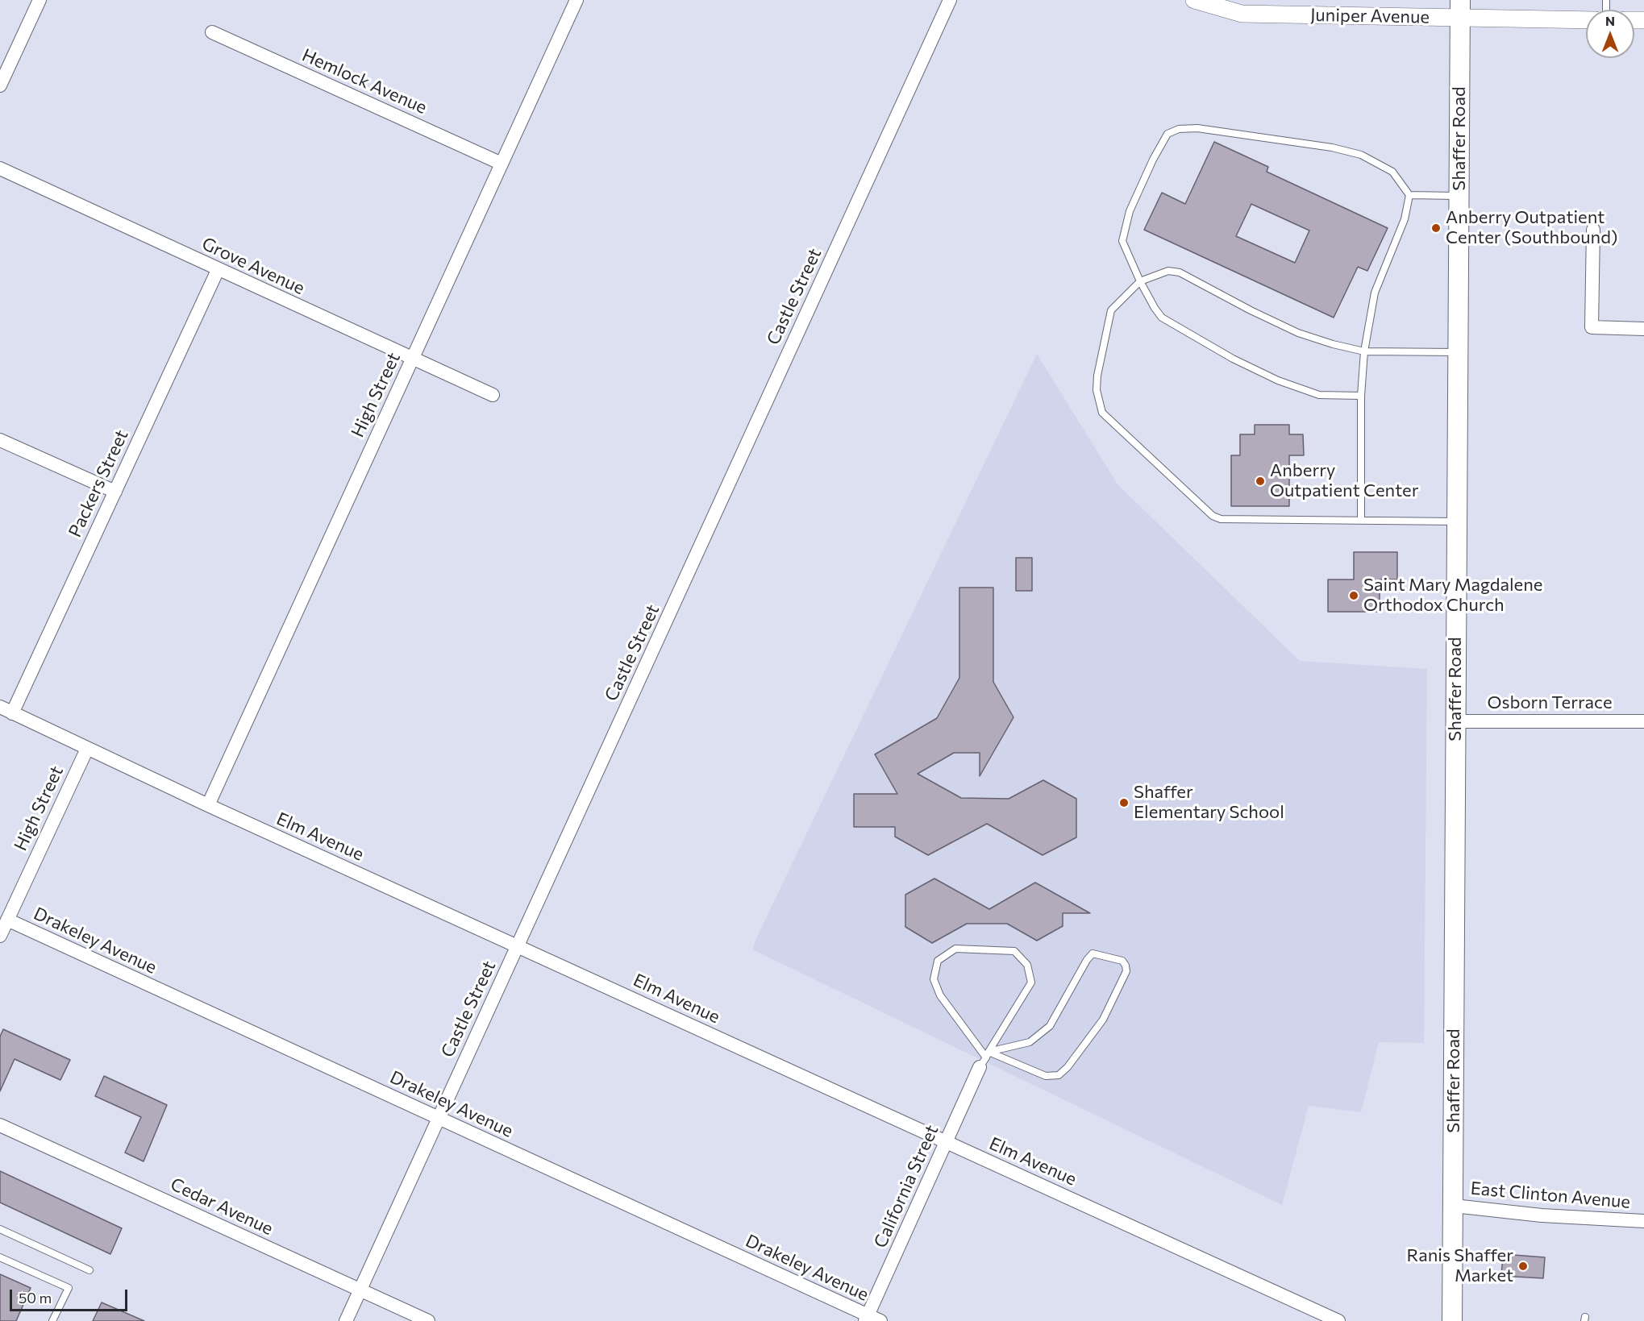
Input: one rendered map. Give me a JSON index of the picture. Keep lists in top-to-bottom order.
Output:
{
  "streets": {
    "main road": ["Shaffer Road"],
    "street": [
      "Juniper Avenue",
      "Hemlock Avenue",
      "Grove Avenue",
      "Castle Street",
      "High Street",
      "Packers Street",
      "Osborn Terrace",
      "Elm Avenue",
      "Drakeley Avenue",
      "California Street",
      "East Clinton Avenue",
      "Cedar Avenue"
    ]
  },
  "crossings": [
    ["Juniper Avenue", "Shaffer Road"],
    ["Hemlock Avenue", "High Street"],
    ["Shaffer Road", "Osborn Terrace"],
    ["Shaffer Road", "East Clinton Avenue"],
    ["Grove Avenue", "High Street"],
    ["Grove Avenue", "Packers Street"],
    ["Castle Street", "Elm Avenue"],
    ["Castle Street", "Drakeley Avenue"],
    ["Castle Street", "Cedar Avenue"],
    ["High Street", "Elm Avenue"],
    ["High Street", "Drakeley Avenue"],
    ["Packers Street", "Elm Avenue"],
    ["Elm Avenue", "California Street"],
    ["Drakeley Avenue", "California Street"]
  ],
  "places": [
    "Anberry Outpatient Center (Southbound)",
    "Anberry Outpatient Center",
    "Saint Mary Magdalene Orthodox Church",
    "Shaffer Elementary School",
    "Ranis Shaffer Market"
  ],
  "scale_bar": "50 m",
  "north": "top"
}
